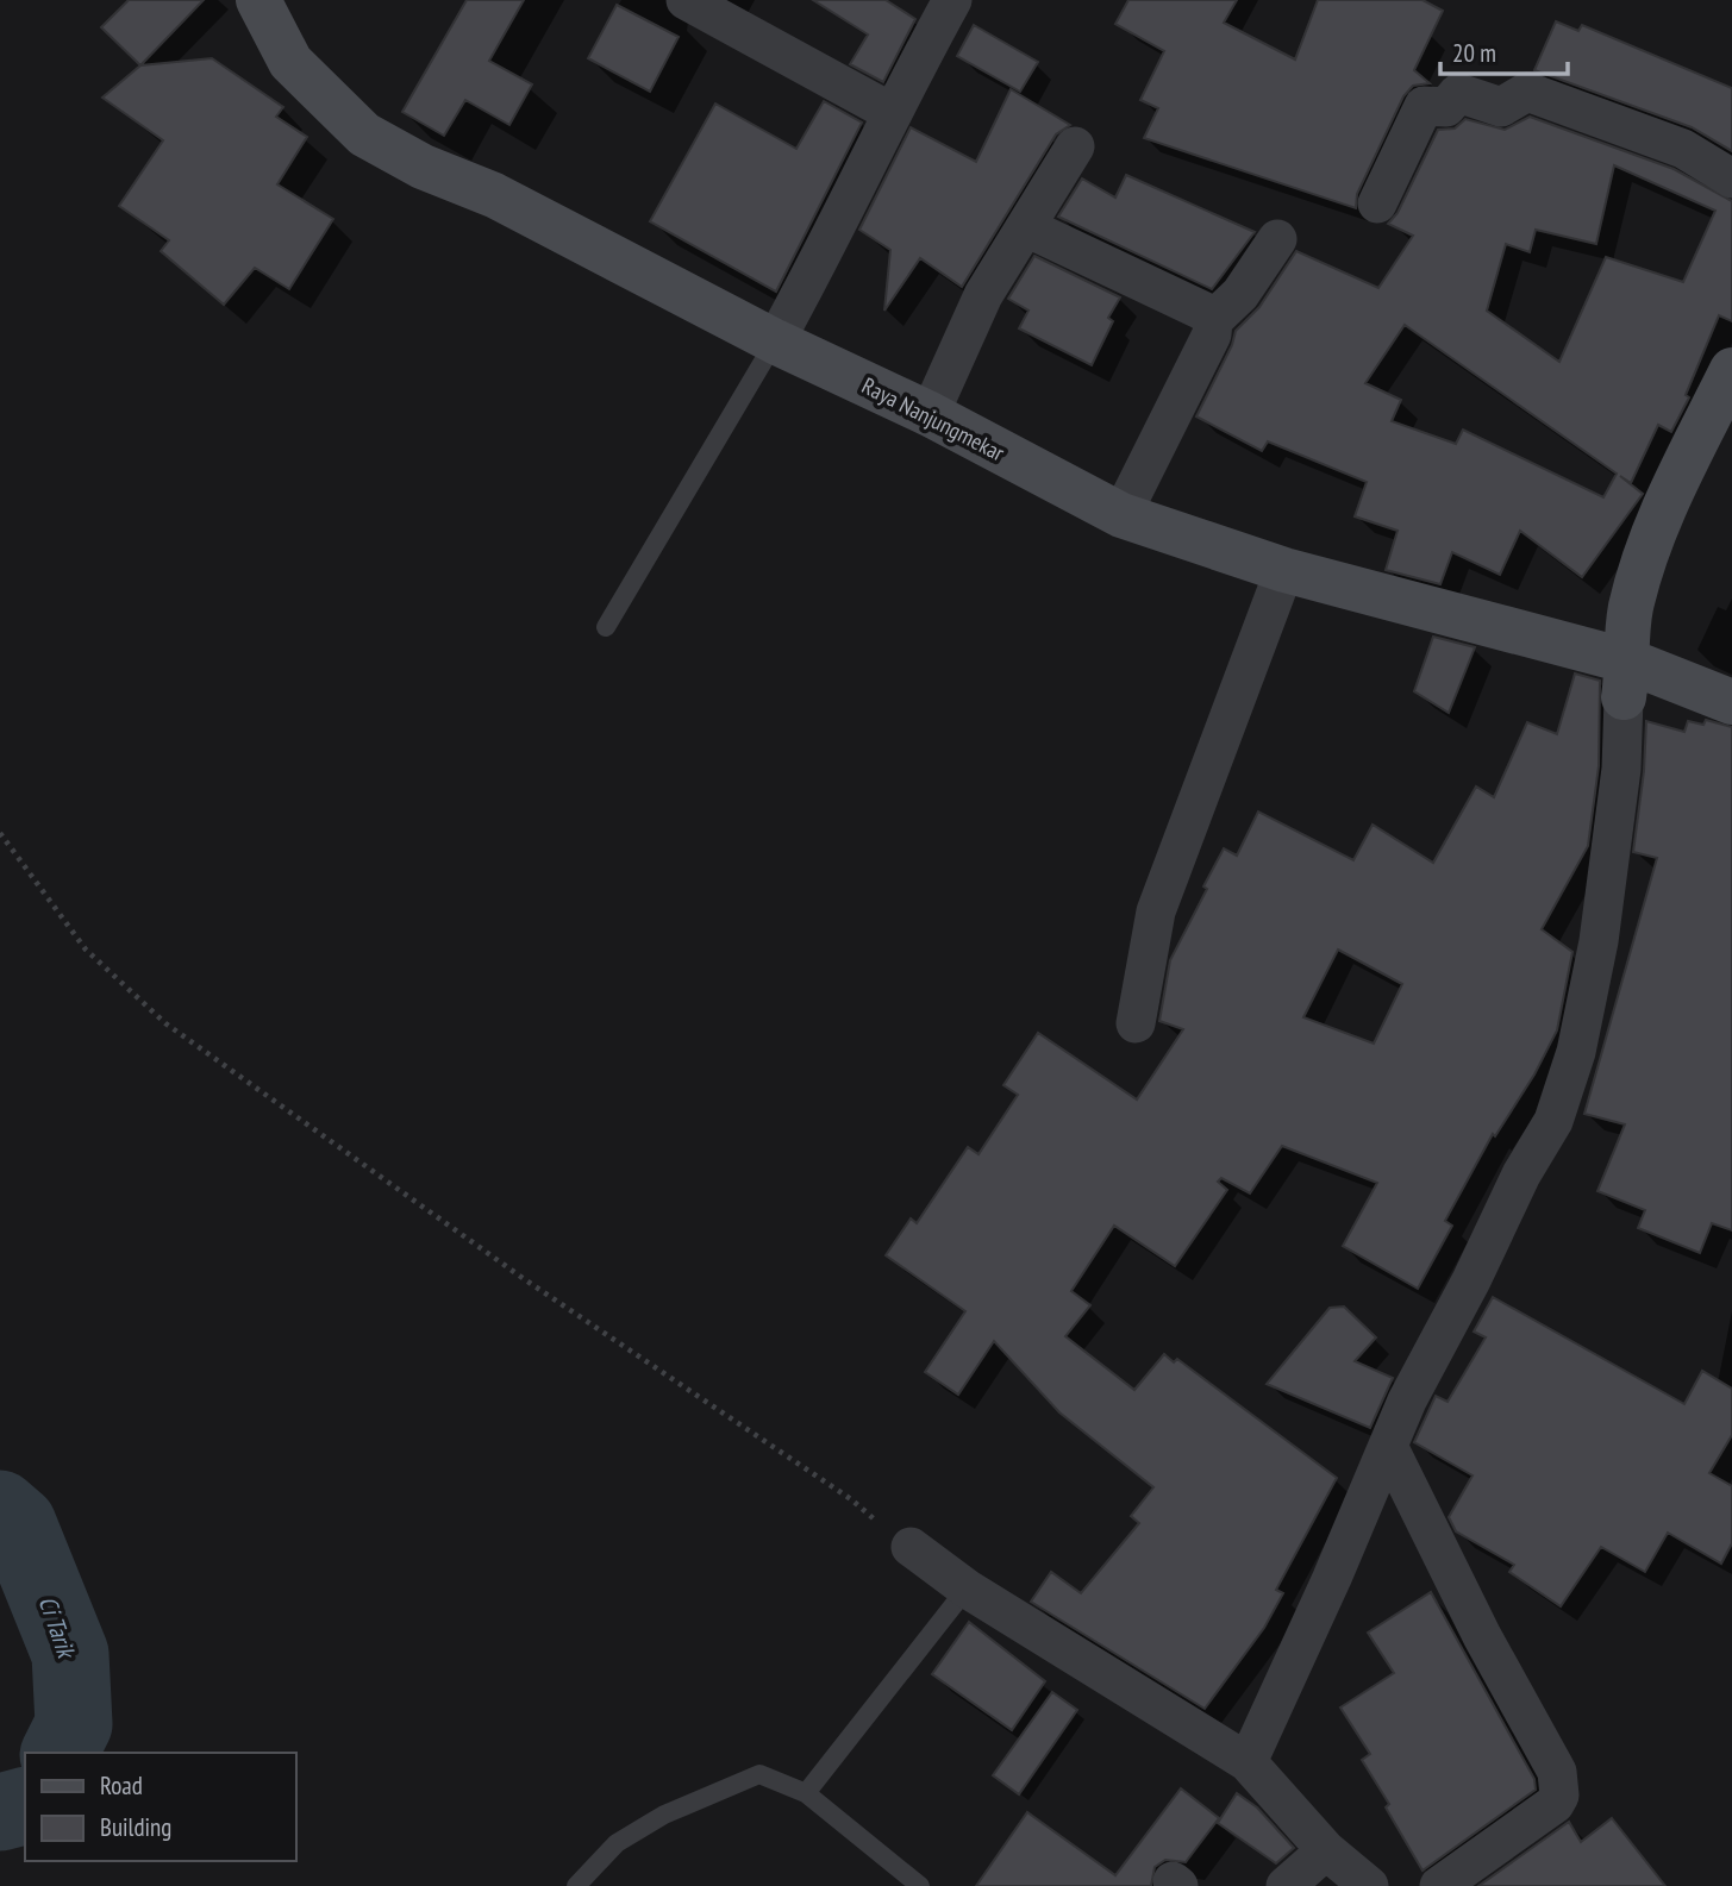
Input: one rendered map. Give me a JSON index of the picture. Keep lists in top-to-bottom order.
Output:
{
  "streets": {
    "main road": ["Raya Nanjungmekar"]
  },
  "water": ["Ci Tarik"],
  "legend": ["Road", "Building"],
  "scale_bar": "20 m"
}
